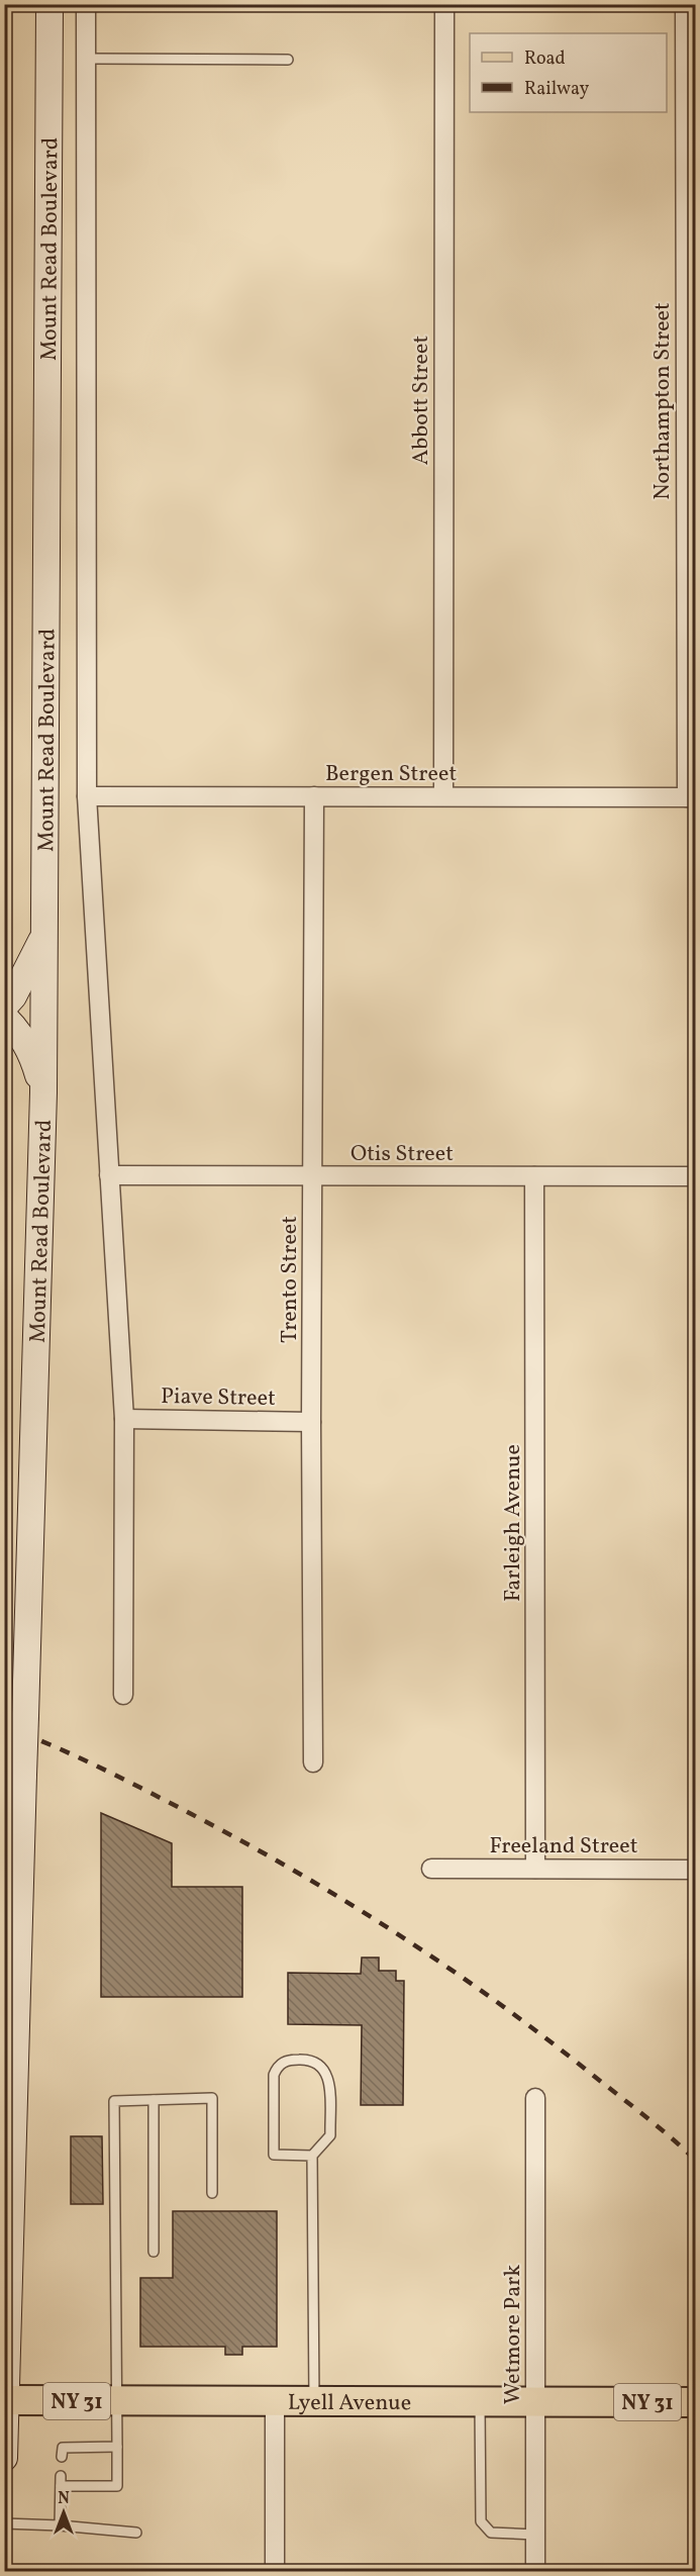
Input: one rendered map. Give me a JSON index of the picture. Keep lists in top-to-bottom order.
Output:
{
  "streets": {
    "main road": ["Mount Read Boulevard", "NY 31", "Lyell Avenue"],
    "street": [
      "Abbott Street",
      "Northampton Street",
      "Bergen Street",
      "Otis Street",
      "Trento Street",
      "Piave Street",
      "Farleigh Avenue",
      "Freeland Street",
      "Wetmore Park"
    ]
  },
  "crossings": [
    ["Mount Read Boulevard", "Bergen Street"],
    ["Mount Read Boulevard", "Otis Street"],
    ["Mount Read Boulevard", "Piave Street"],
    ["Mount Read Boulevard", "Lyell Avenue"],
    ["Abbott Street", "Bergen Street"],
    ["Northampton Street", "Bergen Street"],
    ["Bergen Street", "Trento Street"],
    ["Otis Street", "Trento Street"],
    ["Otis Street", "Farleigh Avenue"],
    ["Trento Street", "Piave Street"],
    ["Farleigh Avenue", "Freeland Street"],
    ["Wetmore Park", "Lyell Avenue"]
  ],
  "legend": ["Road", "Railway"],
  "north": "top"
}
